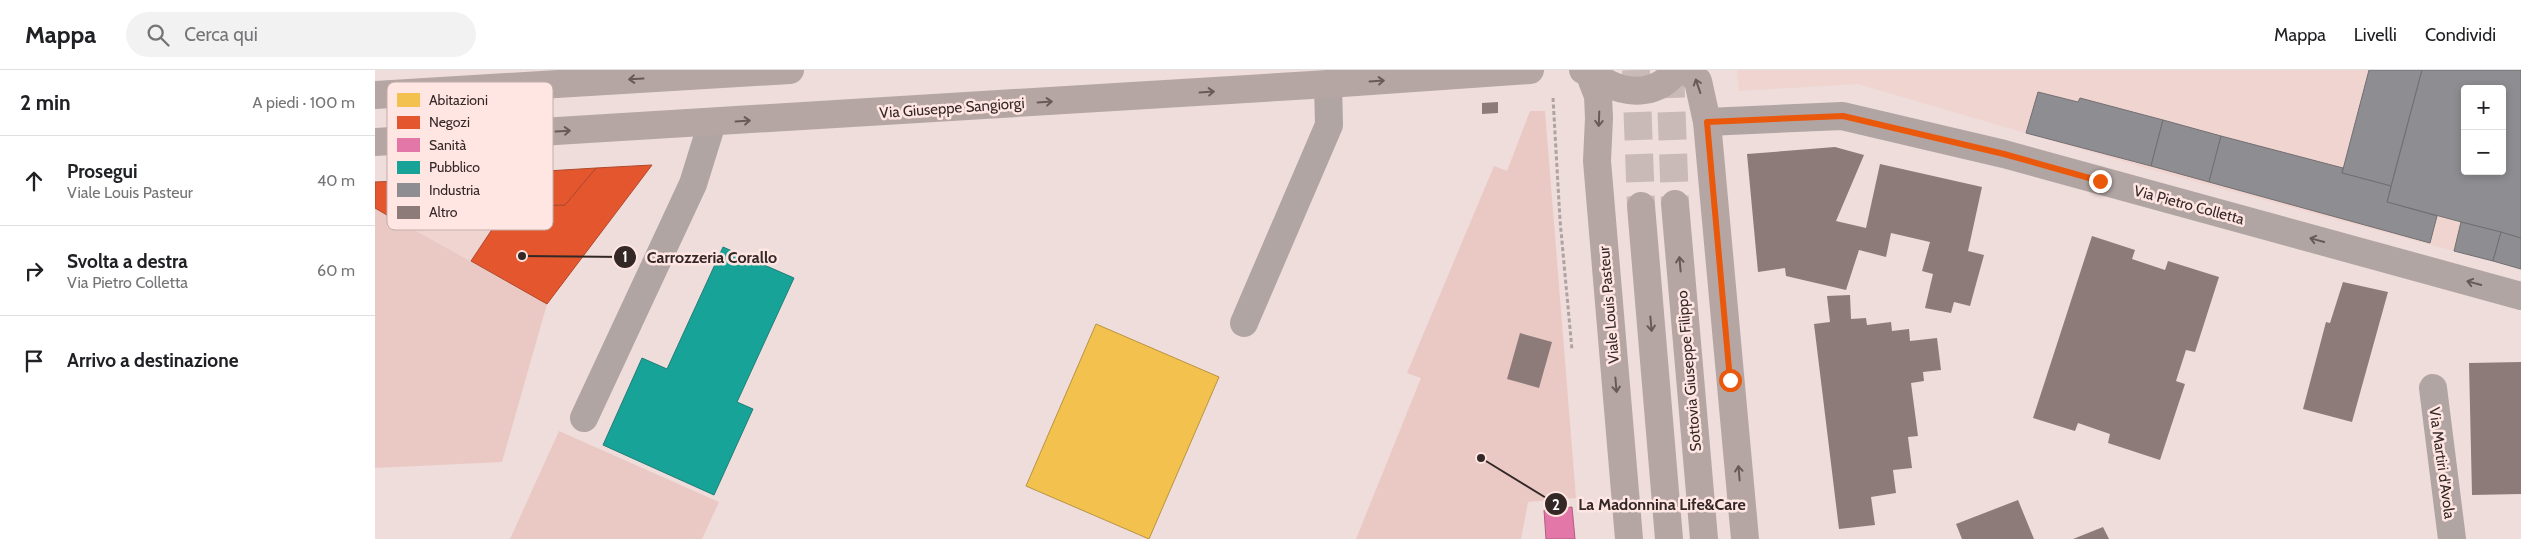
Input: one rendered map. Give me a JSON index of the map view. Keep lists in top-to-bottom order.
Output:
{
  "streets": {
    "main road": ["Via Giuseppe Sangiorgi", "Viale Louis Pasteur", "Sottovia Giuseppe Filippo"],
    "street": ["Via Pietro Colletta", "Via Martiri d'Avola"]
  },
  "one_way": ["Via Giuseppe Sangiorgi", "Via Pietro Colletta"],
  "places": ["Carrozzeria Corallo", "La Madonnina Life&Care"],
  "legend": [
    "Abitazioni",
    "Negozi",
    "Sanità",
    "Pubblico",
    "Industria",
    "Altro"
  ],
  "page": {
    "header": "Mappa",
    "search": "Cerca qui",
    "nav": ["Mappa", "Livelli", "Condividi"],
    "heading": ["2 min", "A piedi · 100 m"],
    "map_buttons": ["+", "−"],
    "list": [
      ["Prosegui", "Viale Louis Pasteur", "40 m"],
      ["Svolta a destra", "Via Pietro Colletta", "60 m"],
      "Arrivo a destinazione"
    ]
  }
}
